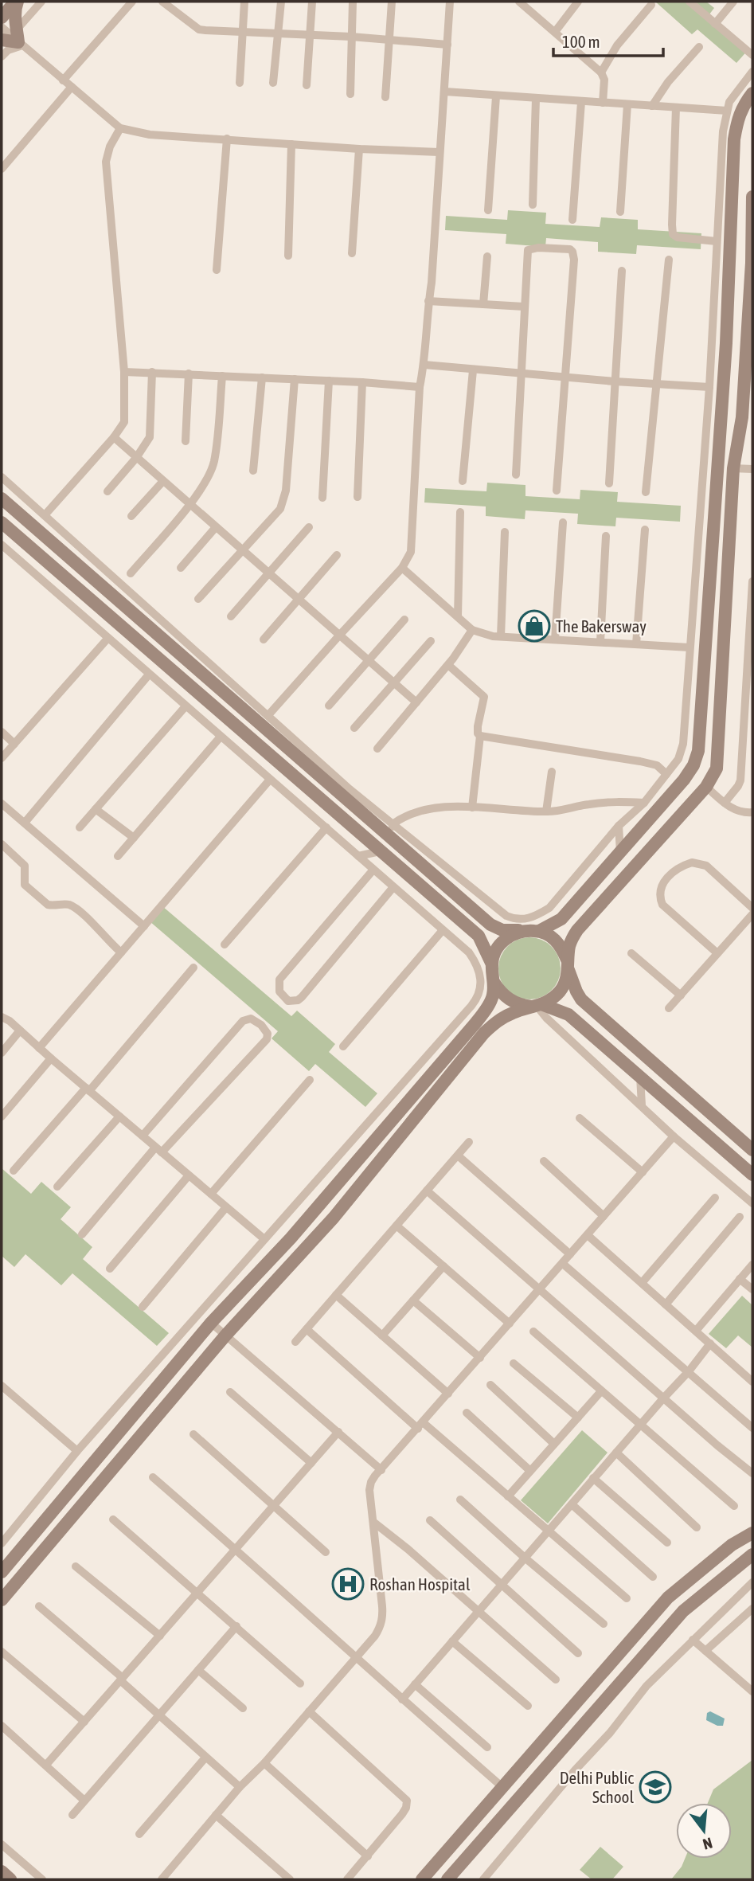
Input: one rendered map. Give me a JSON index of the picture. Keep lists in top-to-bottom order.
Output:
{
  "places": {
    "shop": ["The Bakersway"],
    "hospital": ["Roshan Hospital"],
    "school or university": ["Delhi Public School"]
  },
  "scale_bar": "100 m",
  "north": "bottom"
}
